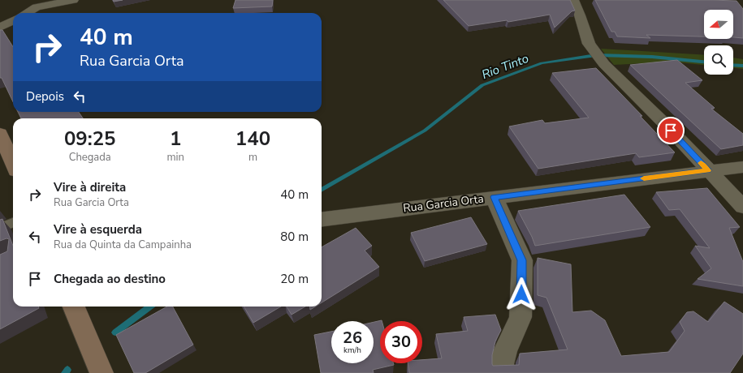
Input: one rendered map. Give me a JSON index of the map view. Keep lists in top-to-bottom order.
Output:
{
  "streets": {
    "street": ["Rua Garcia Orta"]
  },
  "water": ["Rio Tinto"],
  "north": "left",
  "page": {
    "turn": ["40 m", "Rua Garcia Orta"],
    "then": "Depois",
    "eta": [
      "09:25",
      "Chegada",
      "1",
      "min",
      "140",
      "m"
    ],
    "list": [
      {
        "name": "Vire à direita",
        "note": "Rua Garcia Orta",
        "value": "40 m"
      },
      {
        "name": "Vire à esquerda",
        "note": "Rua da Quinta da Campainha",
        "value": "80 m"
      },
      {
        "name": "Chegada ao destino",
        "value": "20 m"
      }
    ],
    "speed": "26 km/h",
    "limit": "30"
  }
}
